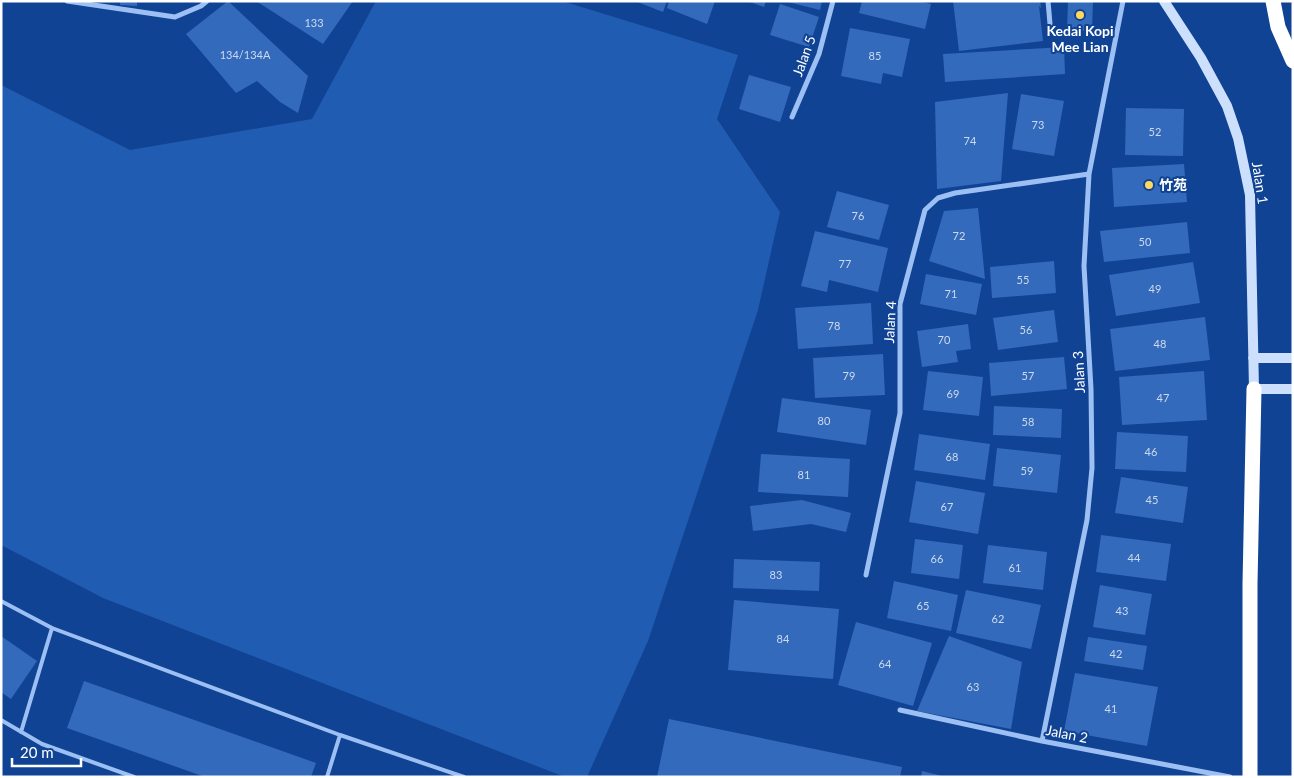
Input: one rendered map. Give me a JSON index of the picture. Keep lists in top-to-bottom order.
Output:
{
  "streets": {
    "street": [
      "Jalan 5",
      "Jalan 1",
      "Jalan 4",
      "Jalan 3",
      "Jalan 2"
    ]
  },
  "crossings": [
    ["Jalan 4", "Jalan 3"],
    ["Jalan 3", "Jalan 2"]
  ],
  "places": ["Kedai Kopi Mee Lian", "竹苑"],
  "house_numbers": [
    "133",
    "134/134A",
    "85",
    "73",
    "52",
    "74",
    "76",
    "72",
    "50",
    "77",
    "55",
    "49",
    "71",
    "78",
    "56",
    "70",
    "48",
    "79",
    "57",
    "69",
    "47",
    "80",
    "58",
    "46",
    "68",
    "59",
    "81",
    "45",
    "67",
    "44",
    "66",
    "61",
    "83",
    "65",
    "43",
    "62",
    "84",
    "42",
    "64",
    "63",
    "41"
  ],
  "scale_bar": "20 m"
}
